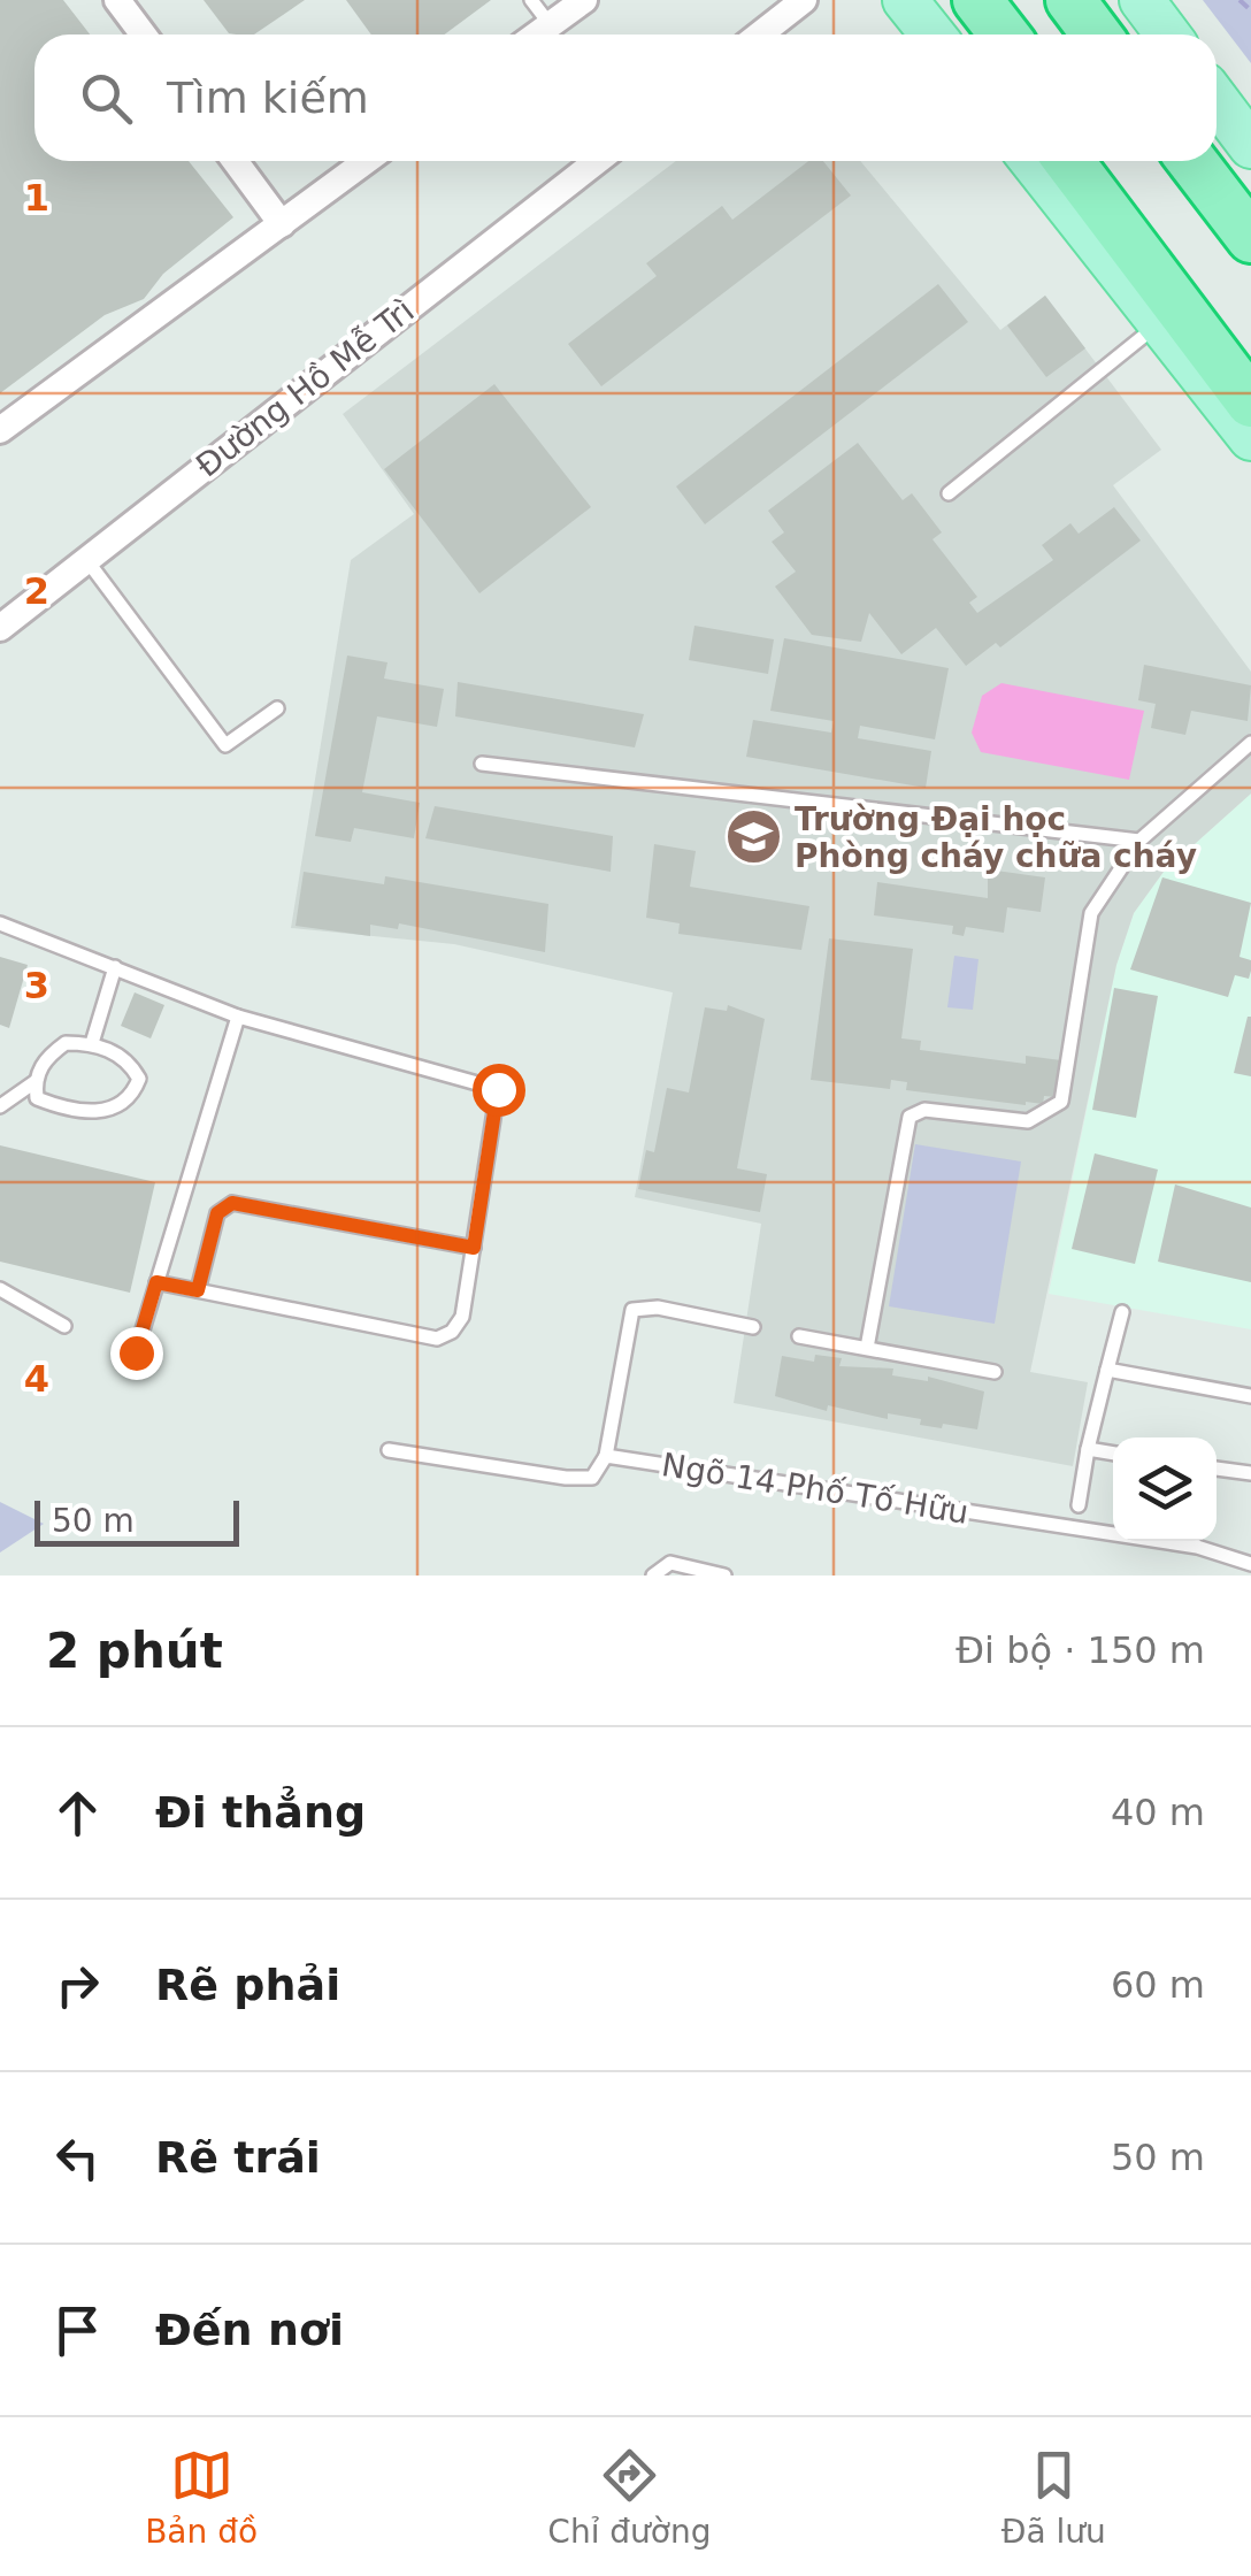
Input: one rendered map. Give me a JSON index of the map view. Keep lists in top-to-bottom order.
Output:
{
  "streets": {
    "street": ["Đường Hồ Mễ Trì"],
    "lane": ["Ngõ 14 Phố Tố Hữu"]
  },
  "places": {
    "school or university": ["Trường Đại học Phòng cháy chữa cháy"]
  },
  "scale_bar": "50 m",
  "page": {
    "search": "Tìm kiếm",
    "scale": "50 m",
    "heading": ["2 phút", "Đi bộ · 150 m"],
    "list": [
      ["Đi thẳng", "40 m"],
      ["Rẽ phải", "60 m"],
      ["Rẽ trái", "50 m"],
      "Đến nơi"
    ],
    "nav": ["Bản đồ", "Chỉ đường", "Đã lưu"]
  },
  "grid": {
    "rows": [
      "1",
      "2",
      "3",
      "4"
    ]
  }
}
